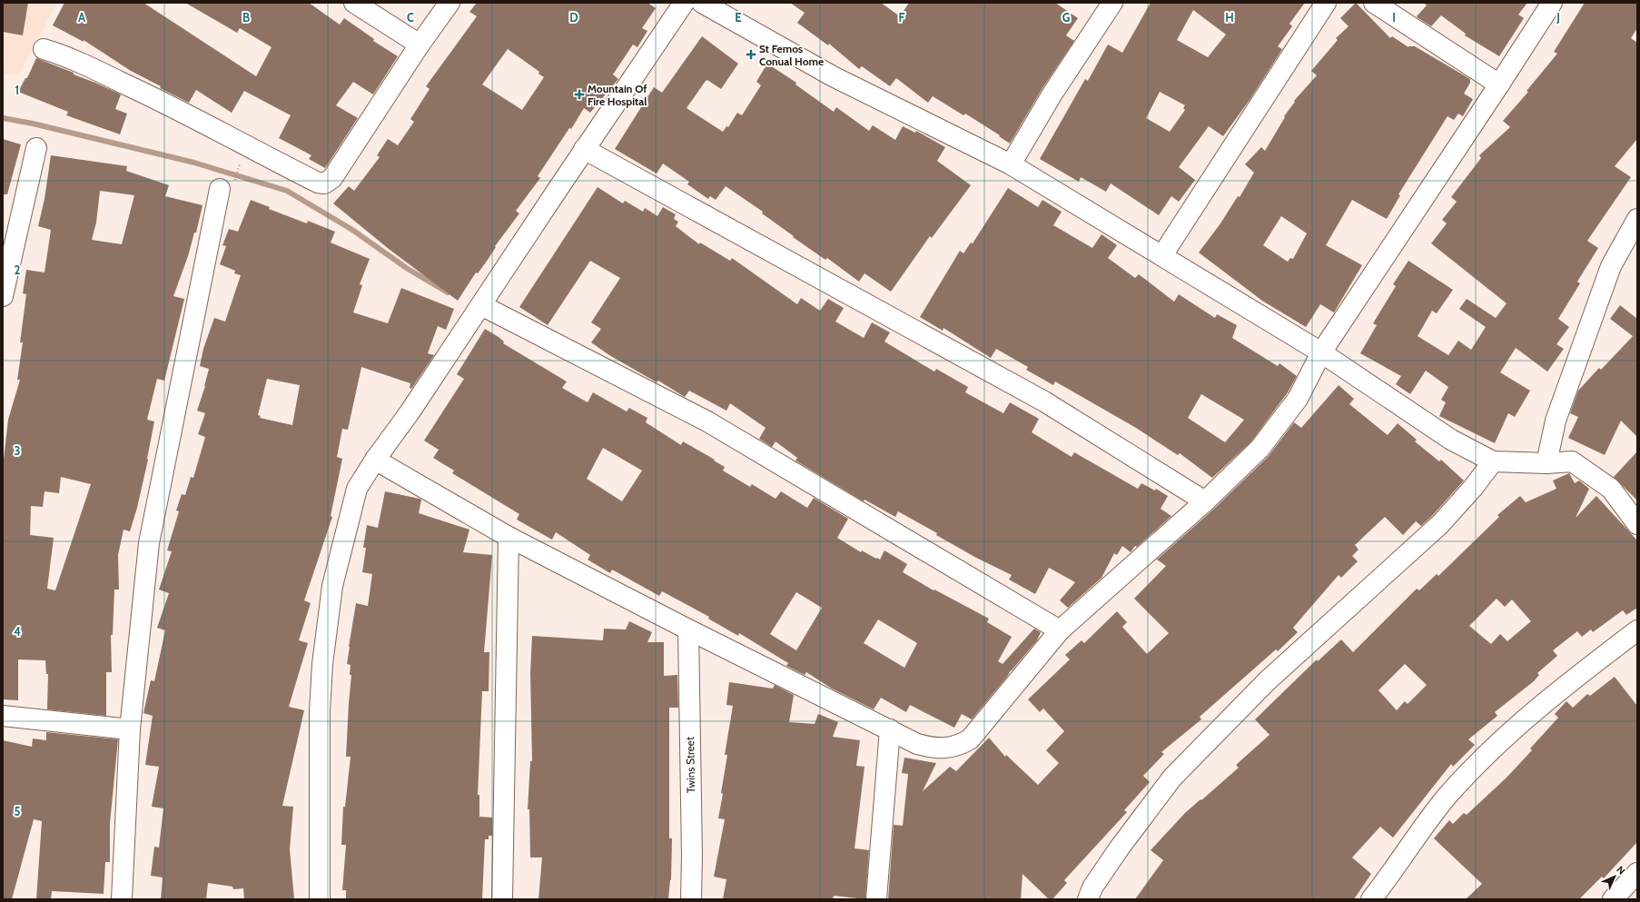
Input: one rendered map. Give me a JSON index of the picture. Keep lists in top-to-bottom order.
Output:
{
  "streets": {
    "street": ["Twins Street"]
  },
  "places": {
    "health": ["St Femos Conual Home", "Mountain Of Fire Hospital"]
  },
  "north": "top right",
  "grid": {
    "columns": [
      "A",
      "B",
      "C",
      "D",
      "E",
      "F",
      "G",
      "H",
      "I",
      "J"
    ],
    "rows": [
      "1",
      "2",
      "3",
      "4",
      "5"
    ]
  }
}
